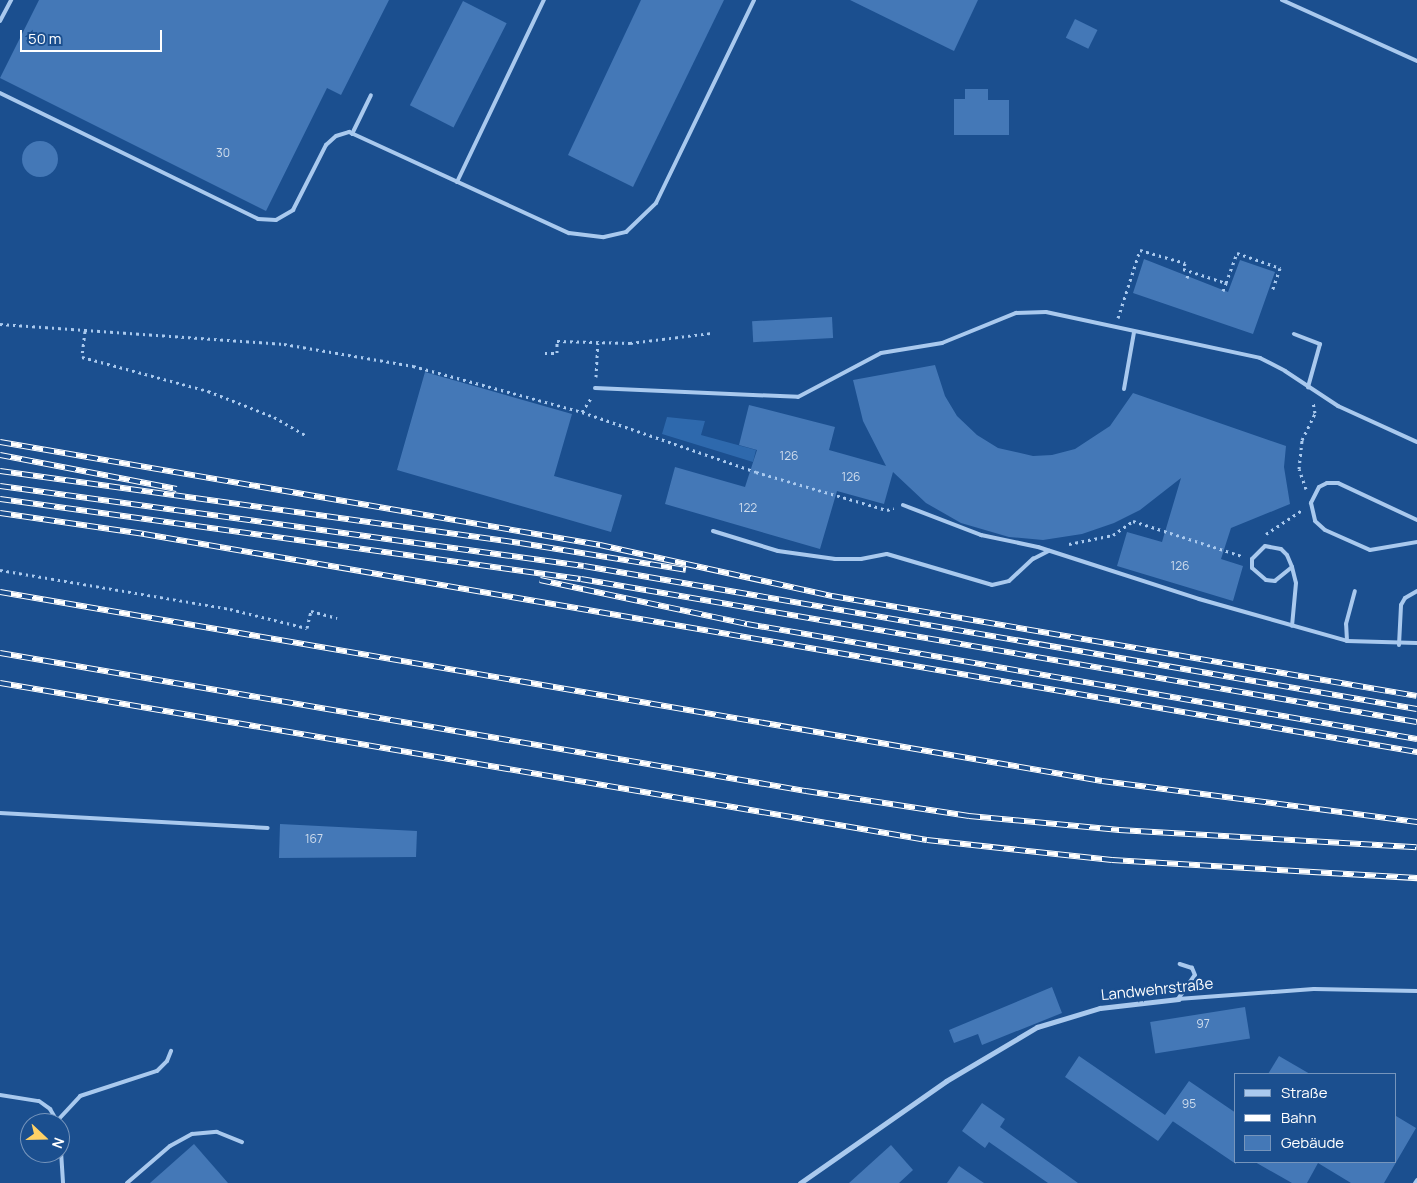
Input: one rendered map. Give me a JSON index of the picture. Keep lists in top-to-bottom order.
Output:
{
  "streets": {
    "street": ["Landwehrstraße"]
  },
  "house_numbers": [
    "30",
    "126",
    "126",
    "122",
    "126",
    "167",
    "97",
    "95"
  ],
  "legend": ["Straße", "Bahn", "Gebäude"],
  "scale_bar": "50 m",
  "north": "right"
}
